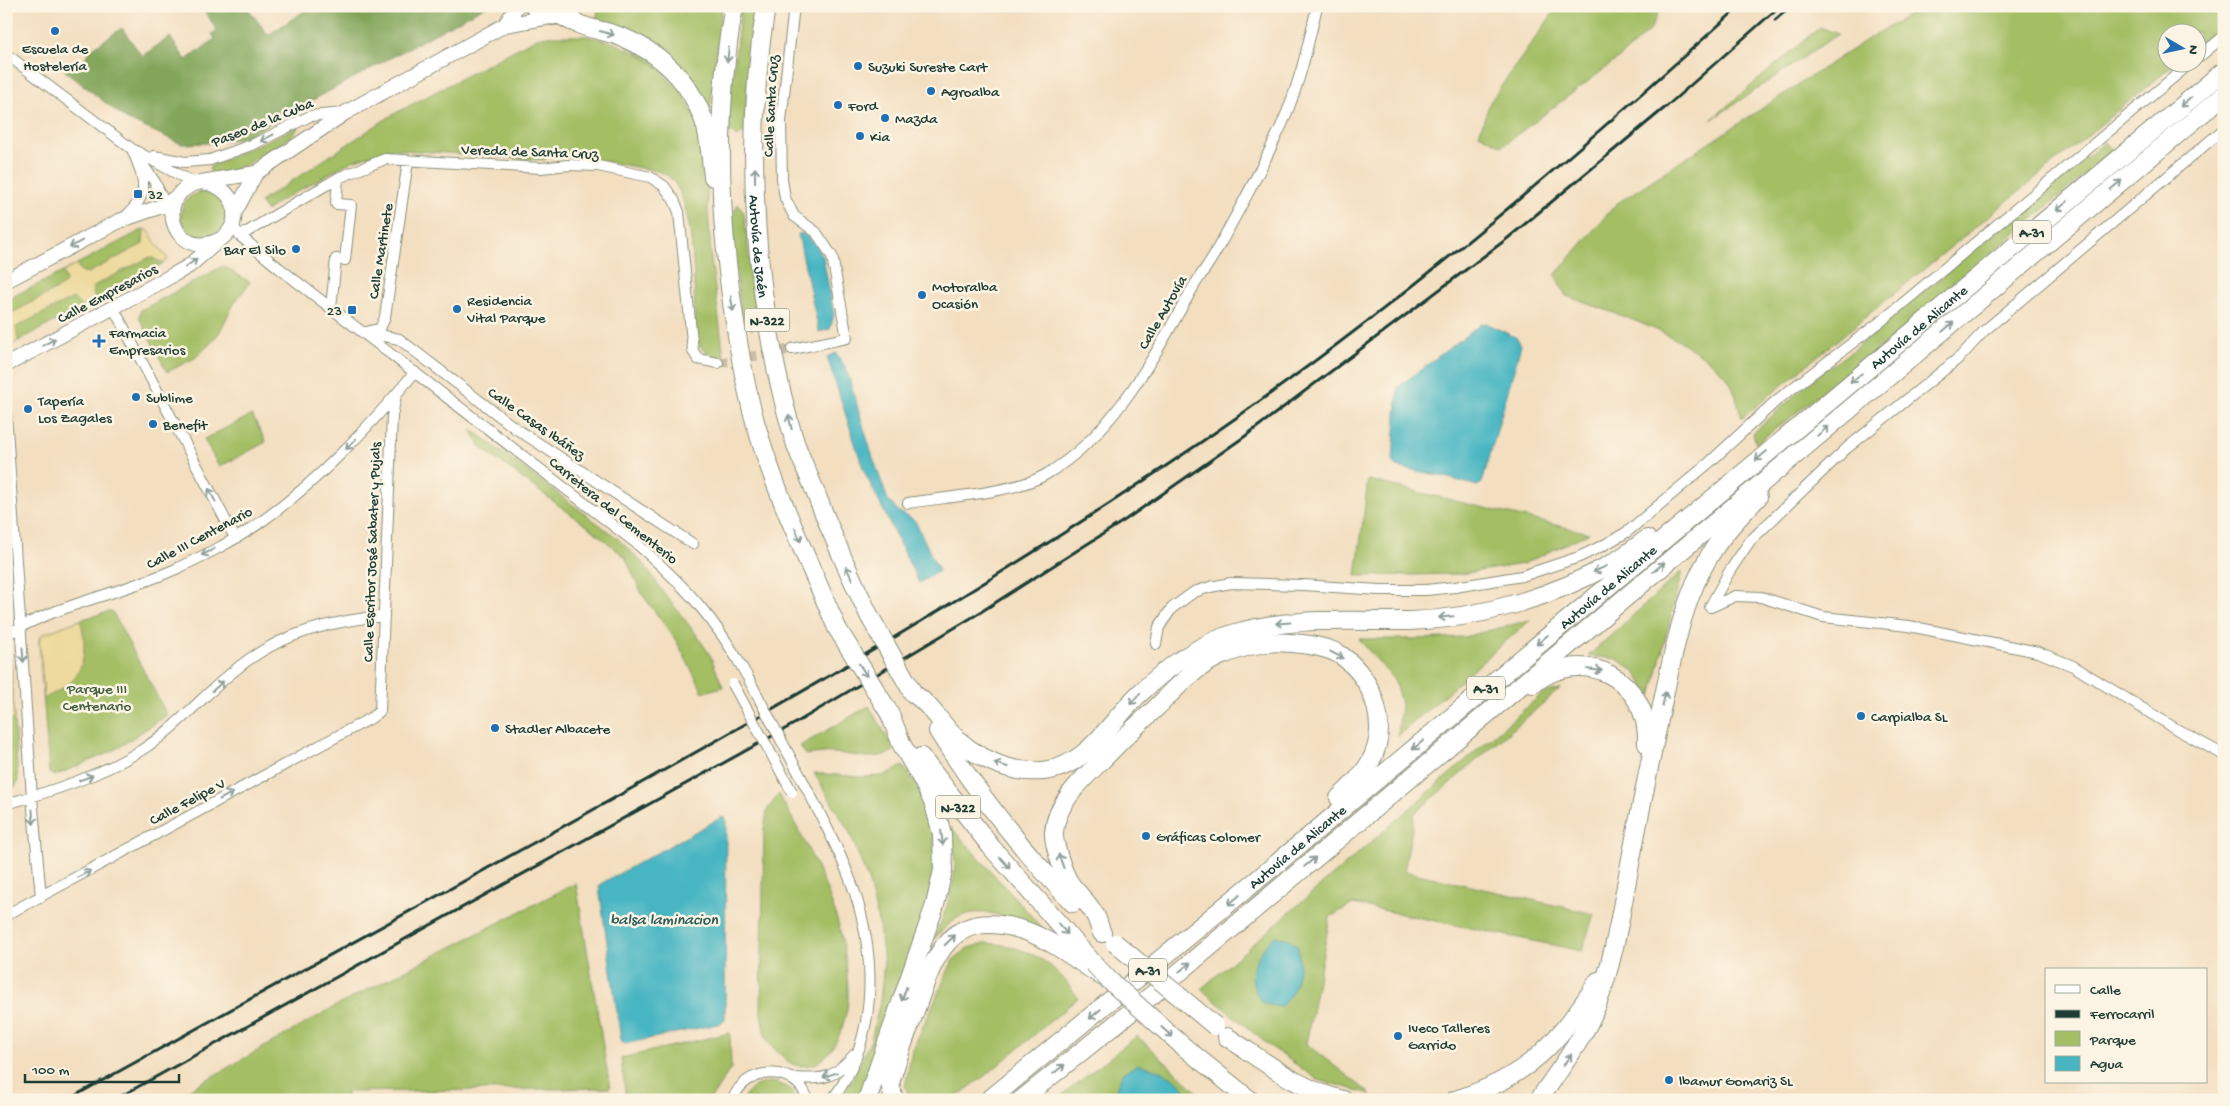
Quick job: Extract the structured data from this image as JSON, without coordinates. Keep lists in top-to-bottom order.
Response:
{
  "streets": {
    "highway": [
      "A-31",
      "Autovía de Jaén",
      "N-322",
      "Autovía de Alicante"
    ],
    "main road": ["Paseo de la Cuba", "Calle Empresarios"],
    "street": [
      "Calle Santa Cruz",
      "Vereda de Santa Cruz",
      "Calle Martinete",
      "Calle Autovía",
      "Calle Casas Ibáñez",
      "Carretera del Cementerio",
      "Calle III Centenario",
      "Calle Escritor José Sabater y Pujals",
      "Calle Felipe V"
    ]
  },
  "crossings": [
    ["Vereda de Santa Cruz", "Calle Martinete"],
    ["Vereda de Santa Cruz", "Calle Empresarios"],
    ["Vereda de Santa Cruz", "Calle Casas Ibáñez"],
    ["Autovía de Jaén", "N-322"],
    ["Calle Martinete", "Calle Casas Ibáñez"],
    ["Calle Empresarios", "Calle Casas Ibáñez"],
    ["Calle Casas Ibáñez", "Carretera del Cementerio"],
    ["Calle Casas Ibáñez", "Calle III Centenario"],
    ["Calle III Centenario", "Calle Escritor José Sabater y Pujals"],
    ["Calle Escritor José Sabater y Pujals", "Calle Felipe V"]
  ],
  "one_way": ["Calle III Centenario"],
  "water": ["balsa laminacion"],
  "parks": ["Parque III Centenario"],
  "places": {
    "other": [
      "Escuela de Hostelería",
      "Suzuki Sureste Cart",
      "Agroalba",
      "Ford",
      "Mazda",
      "Kia",
      "Bar El Silo",
      "Motoralba Ocasión",
      "Residencia Vital Parque",
      "Sublime",
      "Tapería Los Zagales",
      "Benefit",
      "Carpialba SL",
      "Stadler Albacete",
      "Gráficas Colomer",
      "Iveco Talleres Garrido",
      "lbamur Gomariz SL"
    ],
    "transit": ["32", "23"],
    "health": ["Farmacia Empresarios"]
  },
  "legend": [
    "Calle",
    "Ferrocarril",
    "Parque",
    "Agua"
  ],
  "scale_bar": "100 m",
  "north": "right"
}
